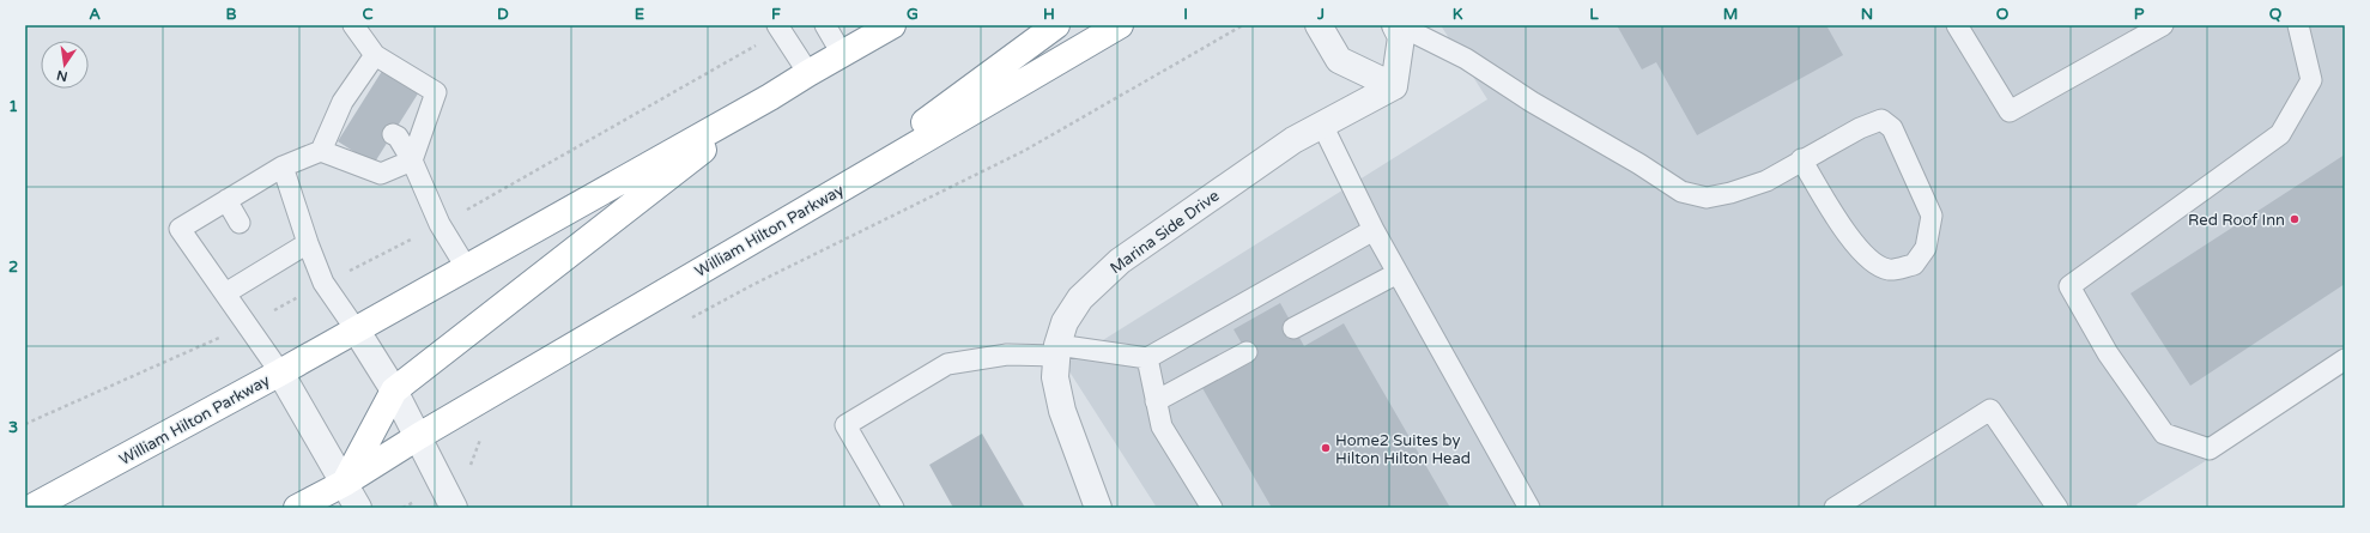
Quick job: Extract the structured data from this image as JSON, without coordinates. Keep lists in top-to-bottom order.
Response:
{
  "streets": {
    "highway": ["William Hilton Parkway"],
    "street": ["Marina Side Drive"]
  },
  "places": ["Red Roof Inn", "Home2 Suites by Hilton Hilton Head"],
  "north": "bottom",
  "grid": {
    "columns": [
      "A",
      "B",
      "C",
      "D",
      "E",
      "F",
      "G",
      "H",
      "I",
      "J",
      "K",
      "L",
      "M",
      "N",
      "O",
      "P",
      "Q"
    ],
    "rows": ["1", "2", "3"]
  }
}
